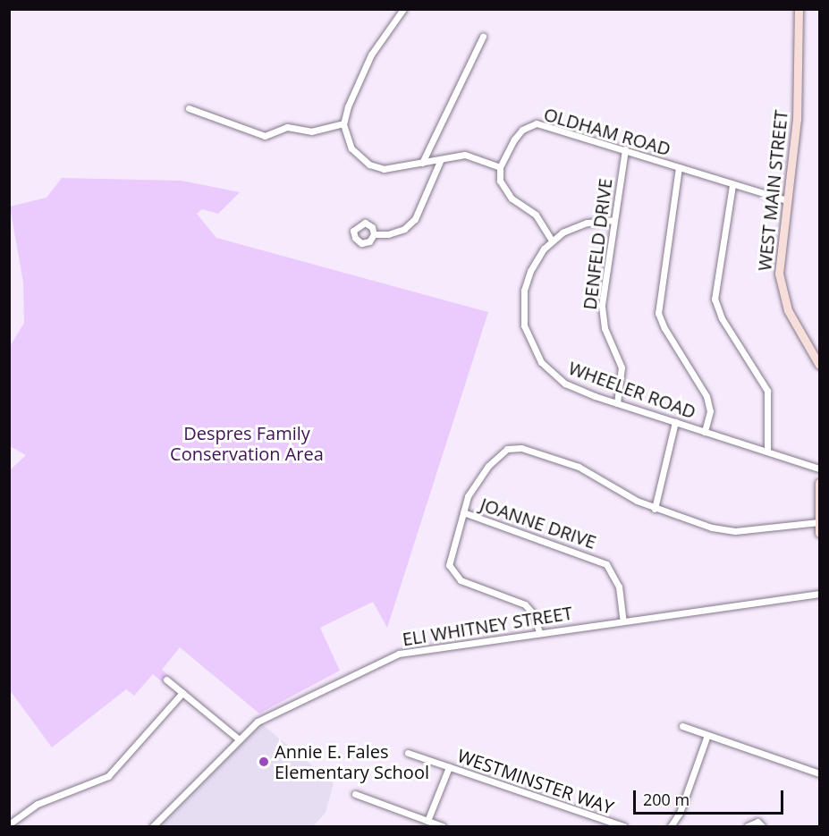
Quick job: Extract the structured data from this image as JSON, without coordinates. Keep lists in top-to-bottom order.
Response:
{
  "streets": {
    "street": [
      "OLDHAM ROAD",
      "WEST MAIN STREET",
      "DENFELD DRIVE",
      "WHEELER ROAD",
      "JOANNE DRIVE",
      "ELI WHITNEY STREET",
      "WESTMINSTER WAY"
    ]
  },
  "crossings": [
    ["OLDHAM ROAD", "WEST MAIN STREET"],
    ["OLDHAM ROAD", "DENFELD DRIVE"],
    ["DENFELD DRIVE", "WHEELER ROAD"],
    ["JOANNE DRIVE", "ELI WHITNEY STREET"]
  ],
  "parks": ["Despres Family Conservation Area"],
  "places": ["Annie E. Fales Elementary School"],
  "scale_bar": "200 m"
}
